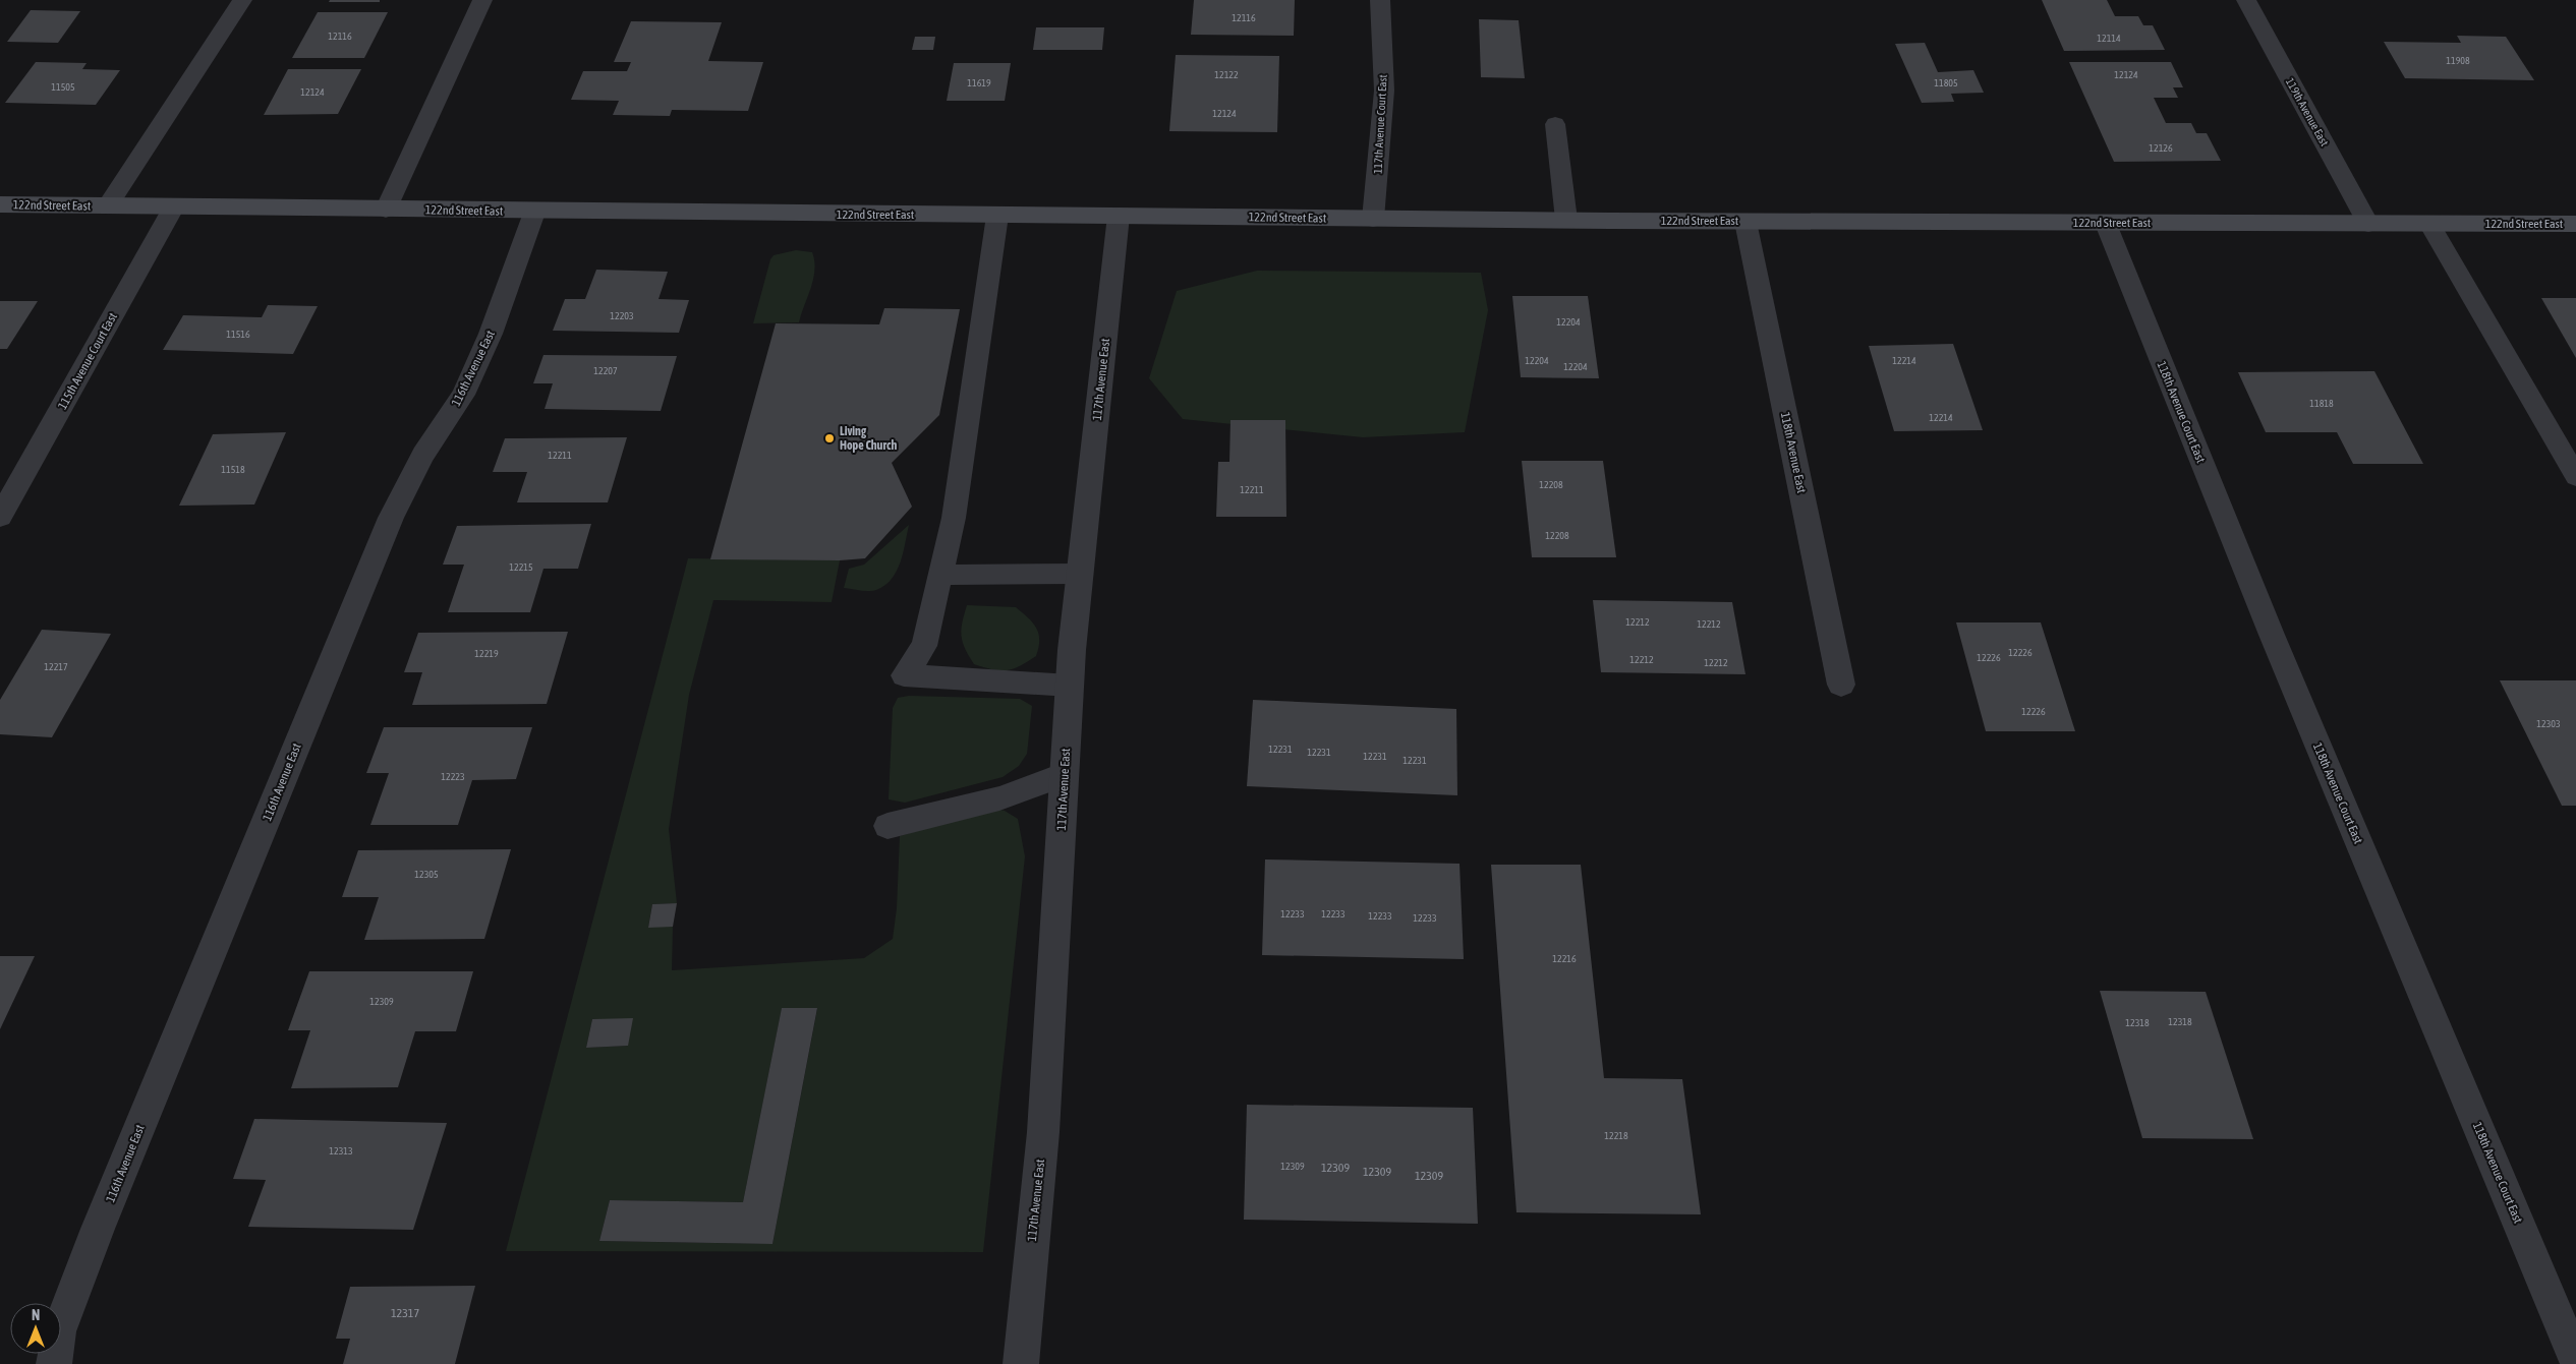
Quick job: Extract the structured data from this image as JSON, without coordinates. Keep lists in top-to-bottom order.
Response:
{
  "streets": {
    "street": [
      "119th Avenue East",
      "117th Avenue Court East",
      "122nd Street East",
      "115th Avenue Court East",
      "116th Avenue East",
      "117th Avenue East",
      "118th Avenue Court East",
      "118th Avenue East"
    ]
  },
  "crossings": [
    ["119th Avenue East", "122nd Street East"],
    ["117th Avenue Court East", "122nd Street East"],
    ["122nd Street East", "115th Avenue Court East"],
    ["122nd Street East", "116th Avenue East"],
    ["122nd Street East", "117th Avenue East"],
    ["122nd Street East", "118th Avenue Court East"],
    ["122nd Street East", "118th Avenue East"]
  ],
  "places": ["Living Hope Church"],
  "house_numbers": [
    "12116",
    "12116",
    "12114",
    "11908",
    "12122",
    "12124",
    "11619",
    "11805",
    "11505",
    "12124",
    "12124",
    "12126",
    "12203",
    "12204",
    "11516",
    "12204",
    "12214",
    "12204",
    "12207",
    "11818",
    "12214",
    "12211",
    "11518",
    "12208",
    "12211",
    "12208",
    "12215",
    "12212",
    "12212",
    "12226",
    "12219",
    "12226",
    "12212",
    "12212",
    "12217",
    "12226",
    "12303",
    "12231",
    "12231",
    "12231",
    "12231",
    "12223",
    "12305",
    "12233",
    "12233",
    "12233",
    "12233",
    "12216",
    "12309",
    "12318",
    "12318",
    "12218",
    "12313",
    "12309",
    "12309",
    "12309",
    "12309",
    "12317"
  ],
  "north": "top"
}
